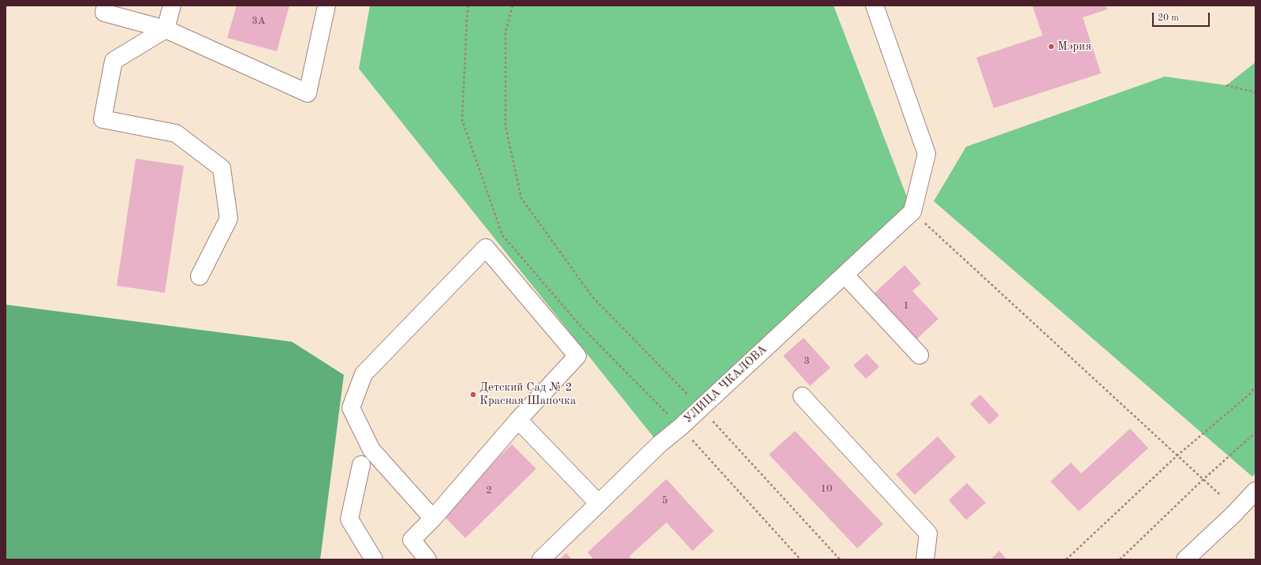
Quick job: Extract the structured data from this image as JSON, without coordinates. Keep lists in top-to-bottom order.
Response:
{
  "streets": {
    "street": ["УЛИЦА ЧКАЛОВА"]
  },
  "places": ["Мэрия", "Детский Сад № 2 Красная Шапочка"],
  "house_numbers": [
    "3А",
    "1",
    "3",
    "10",
    "2",
    "5"
  ],
  "scale_bar": "20 m"
}
